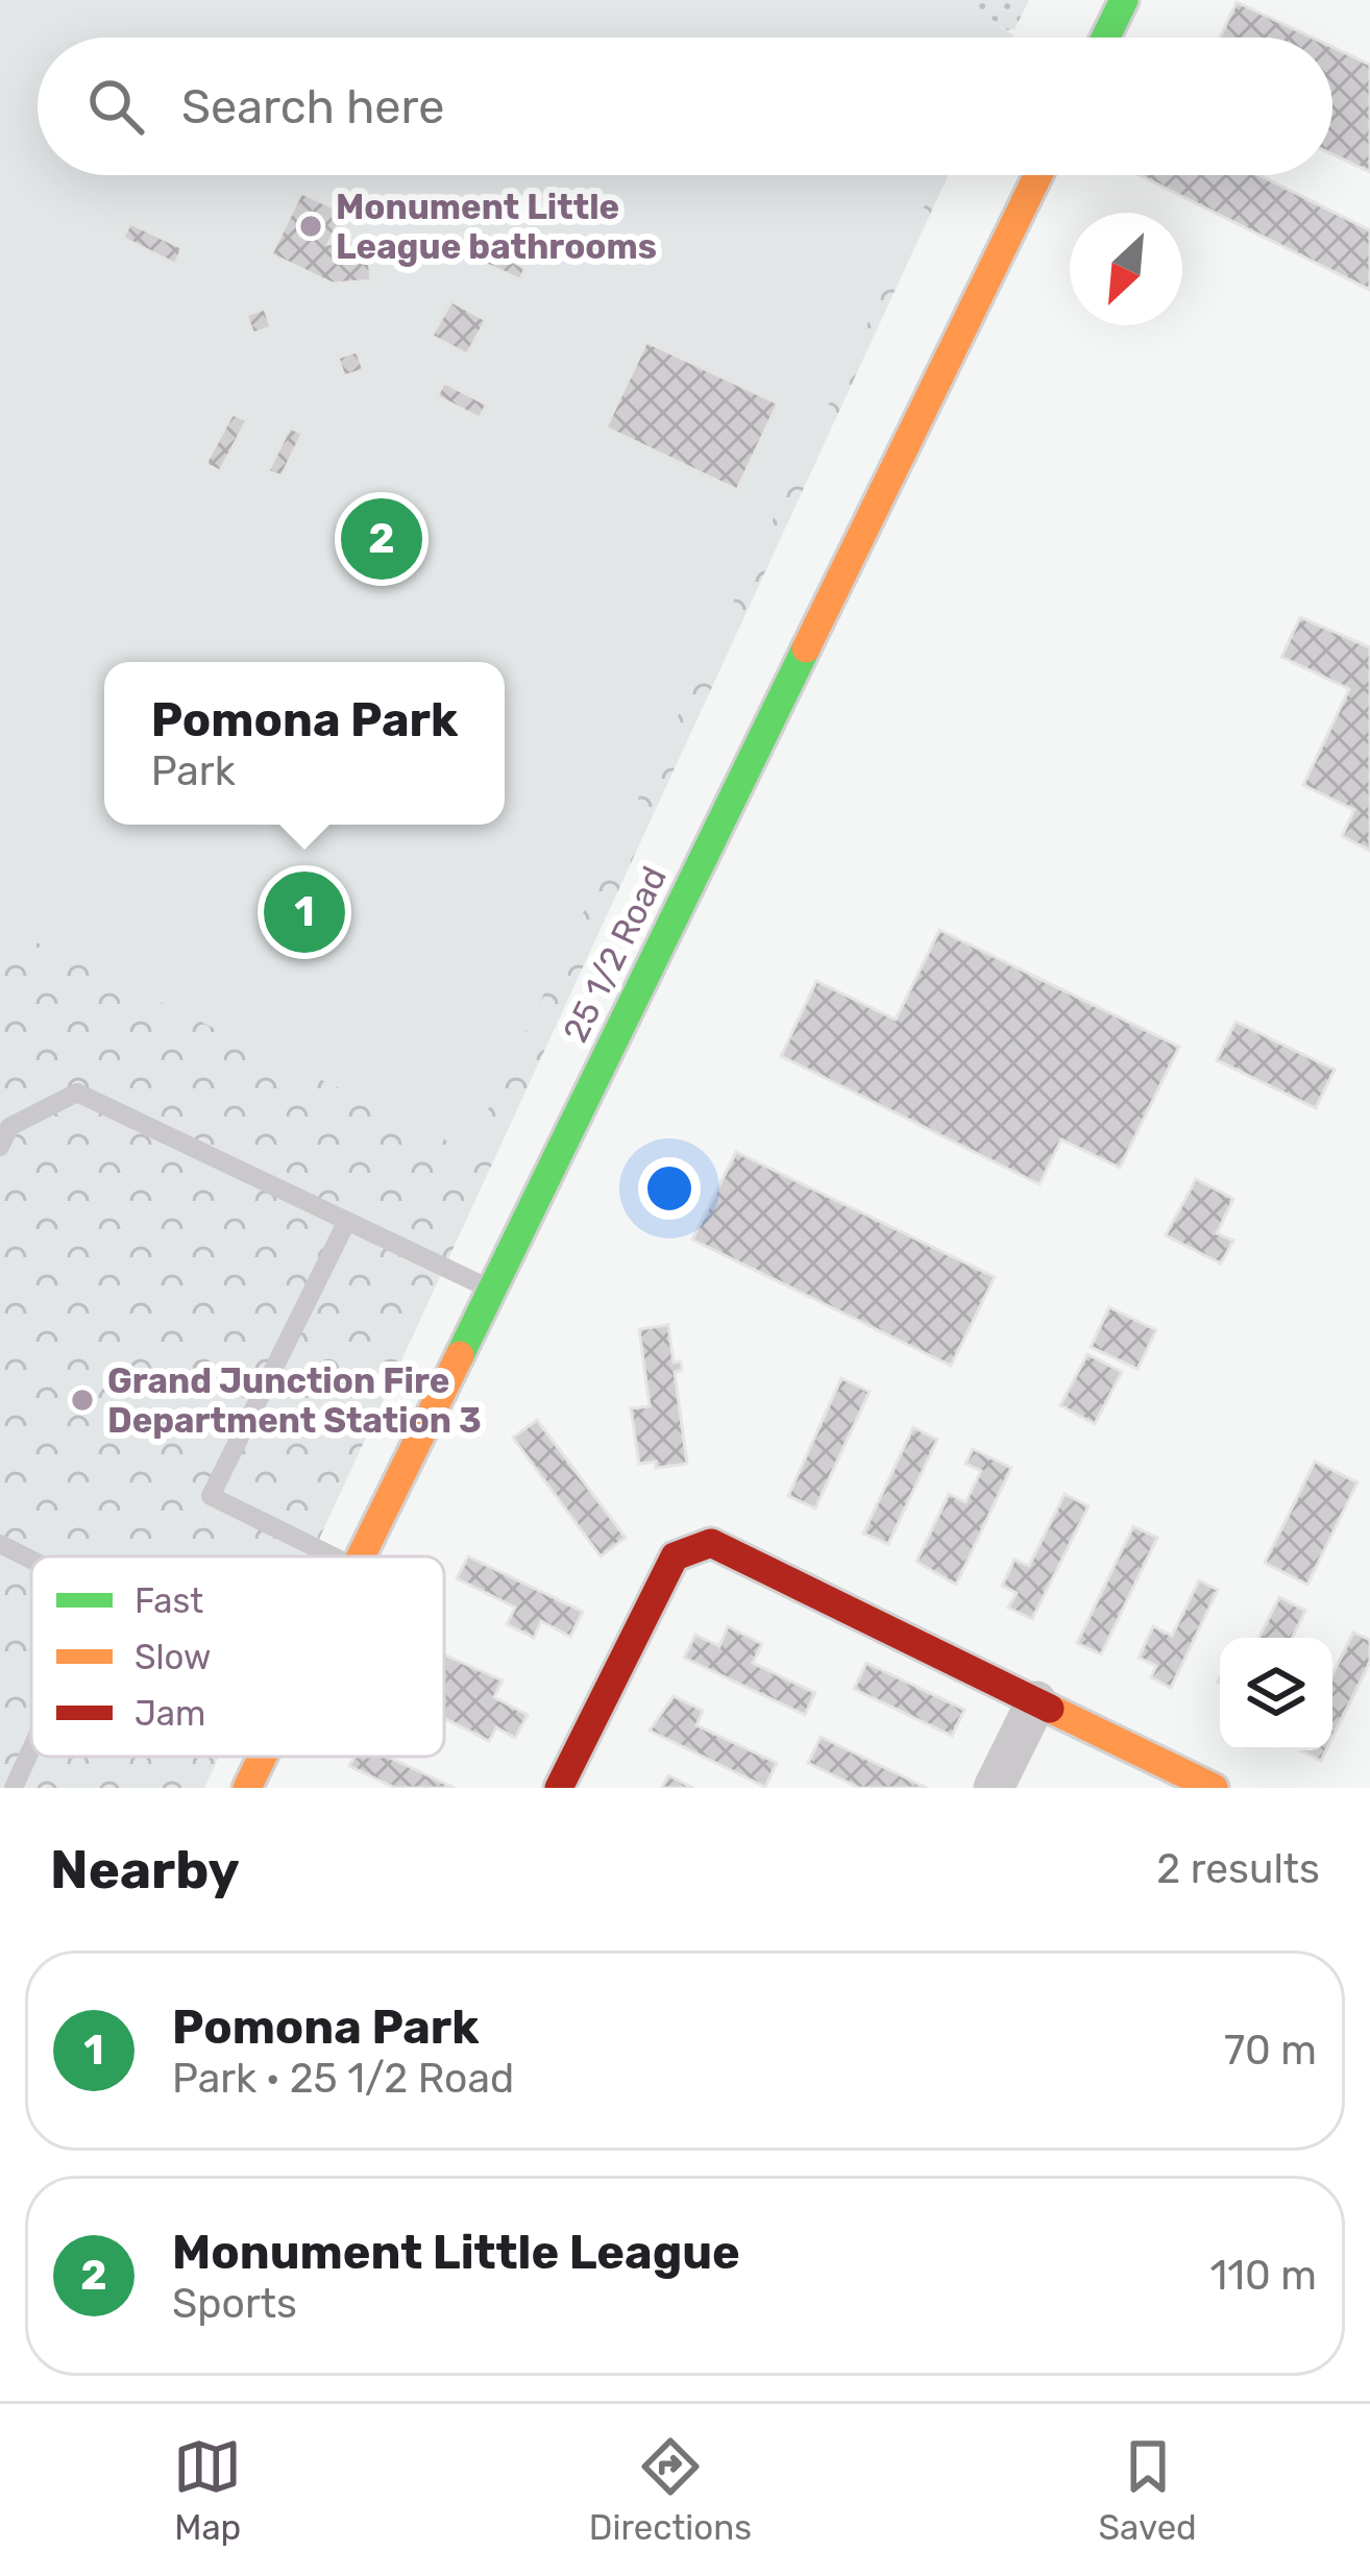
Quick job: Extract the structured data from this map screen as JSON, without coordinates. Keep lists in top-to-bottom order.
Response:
{
  "streets": {
    "street": ["25 1/2 Road"]
  },
  "places": ["Monument Little League bathrooms", "Grand Junction Fire Department Station 3"],
  "legend": ["Fast", "Slow", "Jam"],
  "north": "bottom left",
  "page": {
    "search": "Search here",
    "pins": ["2", "1"],
    "popup": ["Pomona Park", "Park"],
    "heading": ["Nearby", "2 results"],
    "list": [
      {
        "mark": "1",
        "name": "Pomona Park",
        "note": "Park · 25 1/2 Road",
        "value": "70 m"
      },
      {
        "mark": "2",
        "name": "Monument Little League",
        "note": "Sports",
        "value": "110 m"
      }
    ],
    "nav": ["Map", "Directions", "Saved"]
  }
}
